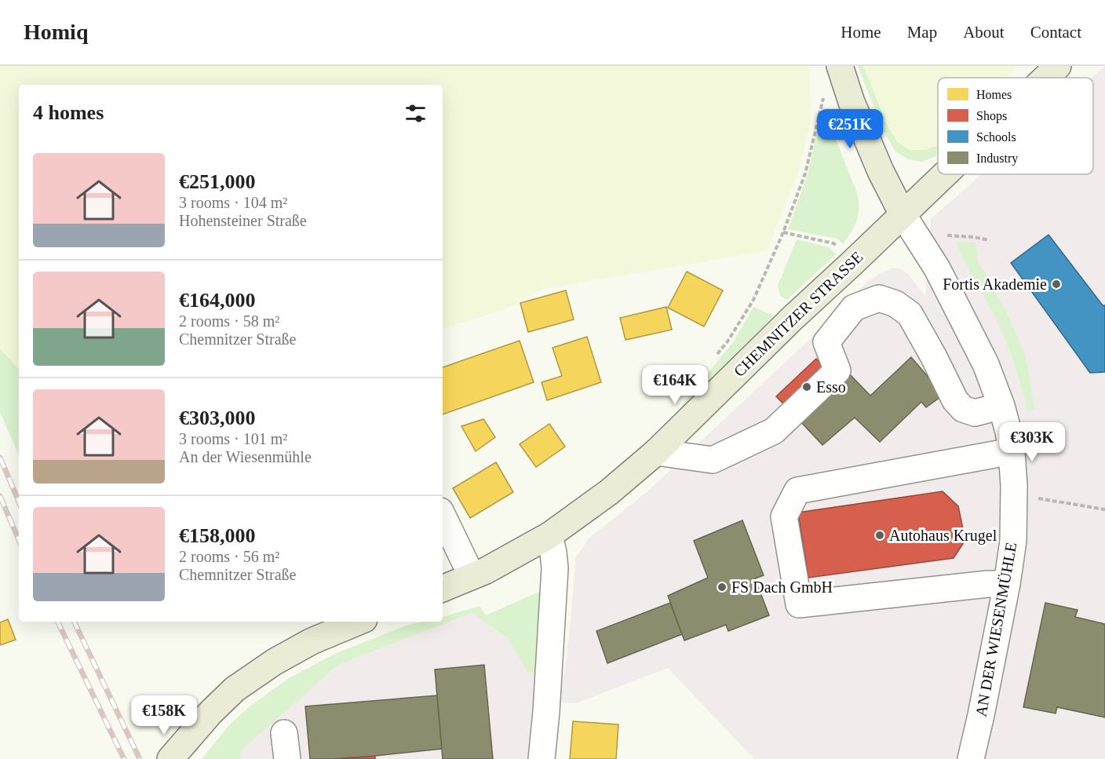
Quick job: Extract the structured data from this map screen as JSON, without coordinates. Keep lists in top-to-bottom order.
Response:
{
  "streets": {
    "main road": ["CHEMNITZER STRASSE"],
    "street": ["AN DER WIESENMÜHLE"]
  },
  "crossings": [
    ["CHEMNITZER STRASSE", "AN DER WIESENMÜHLE"]
  ],
  "places": [
    "Fortis Akademie",
    "Esso",
    "Autohaus Krugel",
    "FS Dach GmbH"
  ],
  "legend": [
    "Homes",
    "Shops",
    "Schools",
    "Industry"
  ],
  "page": {
    "header": "Homiq",
    "nav": [
      "Home",
      "Map",
      "About",
      "Contact"
    ],
    "heading": "4 homes",
    "price": [
      "€251K",
      "€164K",
      "€303K",
      "€158K"
    ],
    "list": [
      {
        "name": "€251,000",
        "note": "3 rooms · 104 m² · Hohensteiner Straße"
      },
      {
        "name": "€164,000",
        "note": "2 rooms · 58 m² · Chemnitzer Straße"
      },
      {
        "name": "€303,000",
        "note": "3 rooms · 101 m² · An der Wiesenmühle"
      },
      {
        "name": "€158,000",
        "note": "2 rooms · 56 m² · Chemnitzer Straße"
      }
    ]
  }
}
